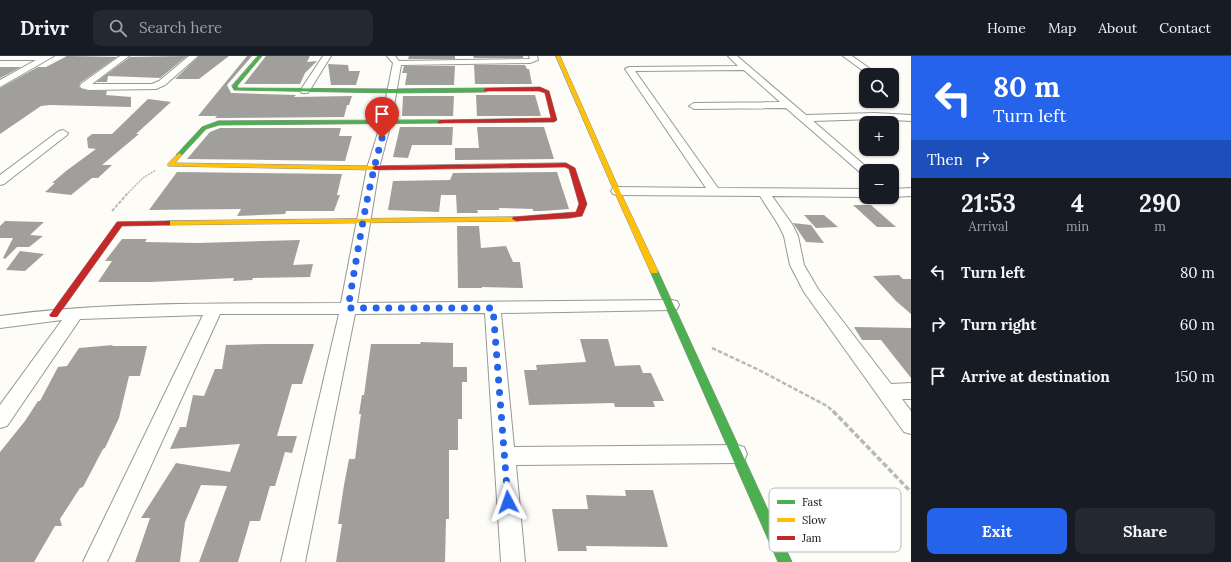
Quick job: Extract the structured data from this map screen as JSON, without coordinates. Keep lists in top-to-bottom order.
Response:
{
  "legend": ["Fast", "Slow", "Jam"],
  "page": {
    "header": "Drivr",
    "search": "Search here",
    "nav": [
      "Home",
      "Map",
      "About",
      "Contact"
    ],
    "turn": ["80 m", "Turn left"],
    "map_buttons": ["+", "−"],
    "then": "Then",
    "eta": [
      "21:53",
      "Arrival",
      "4",
      "min",
      "290",
      "m"
    ],
    "list": [
      {
        "name": "Turn left",
        "value": "80 m"
      },
      {
        "name": "Turn right",
        "value": "60 m"
      },
      {
        "name": "Arrive at destination",
        "value": "150 m"
      }
    ],
    "buttons": ["Exit", "Share"]
  }
}
